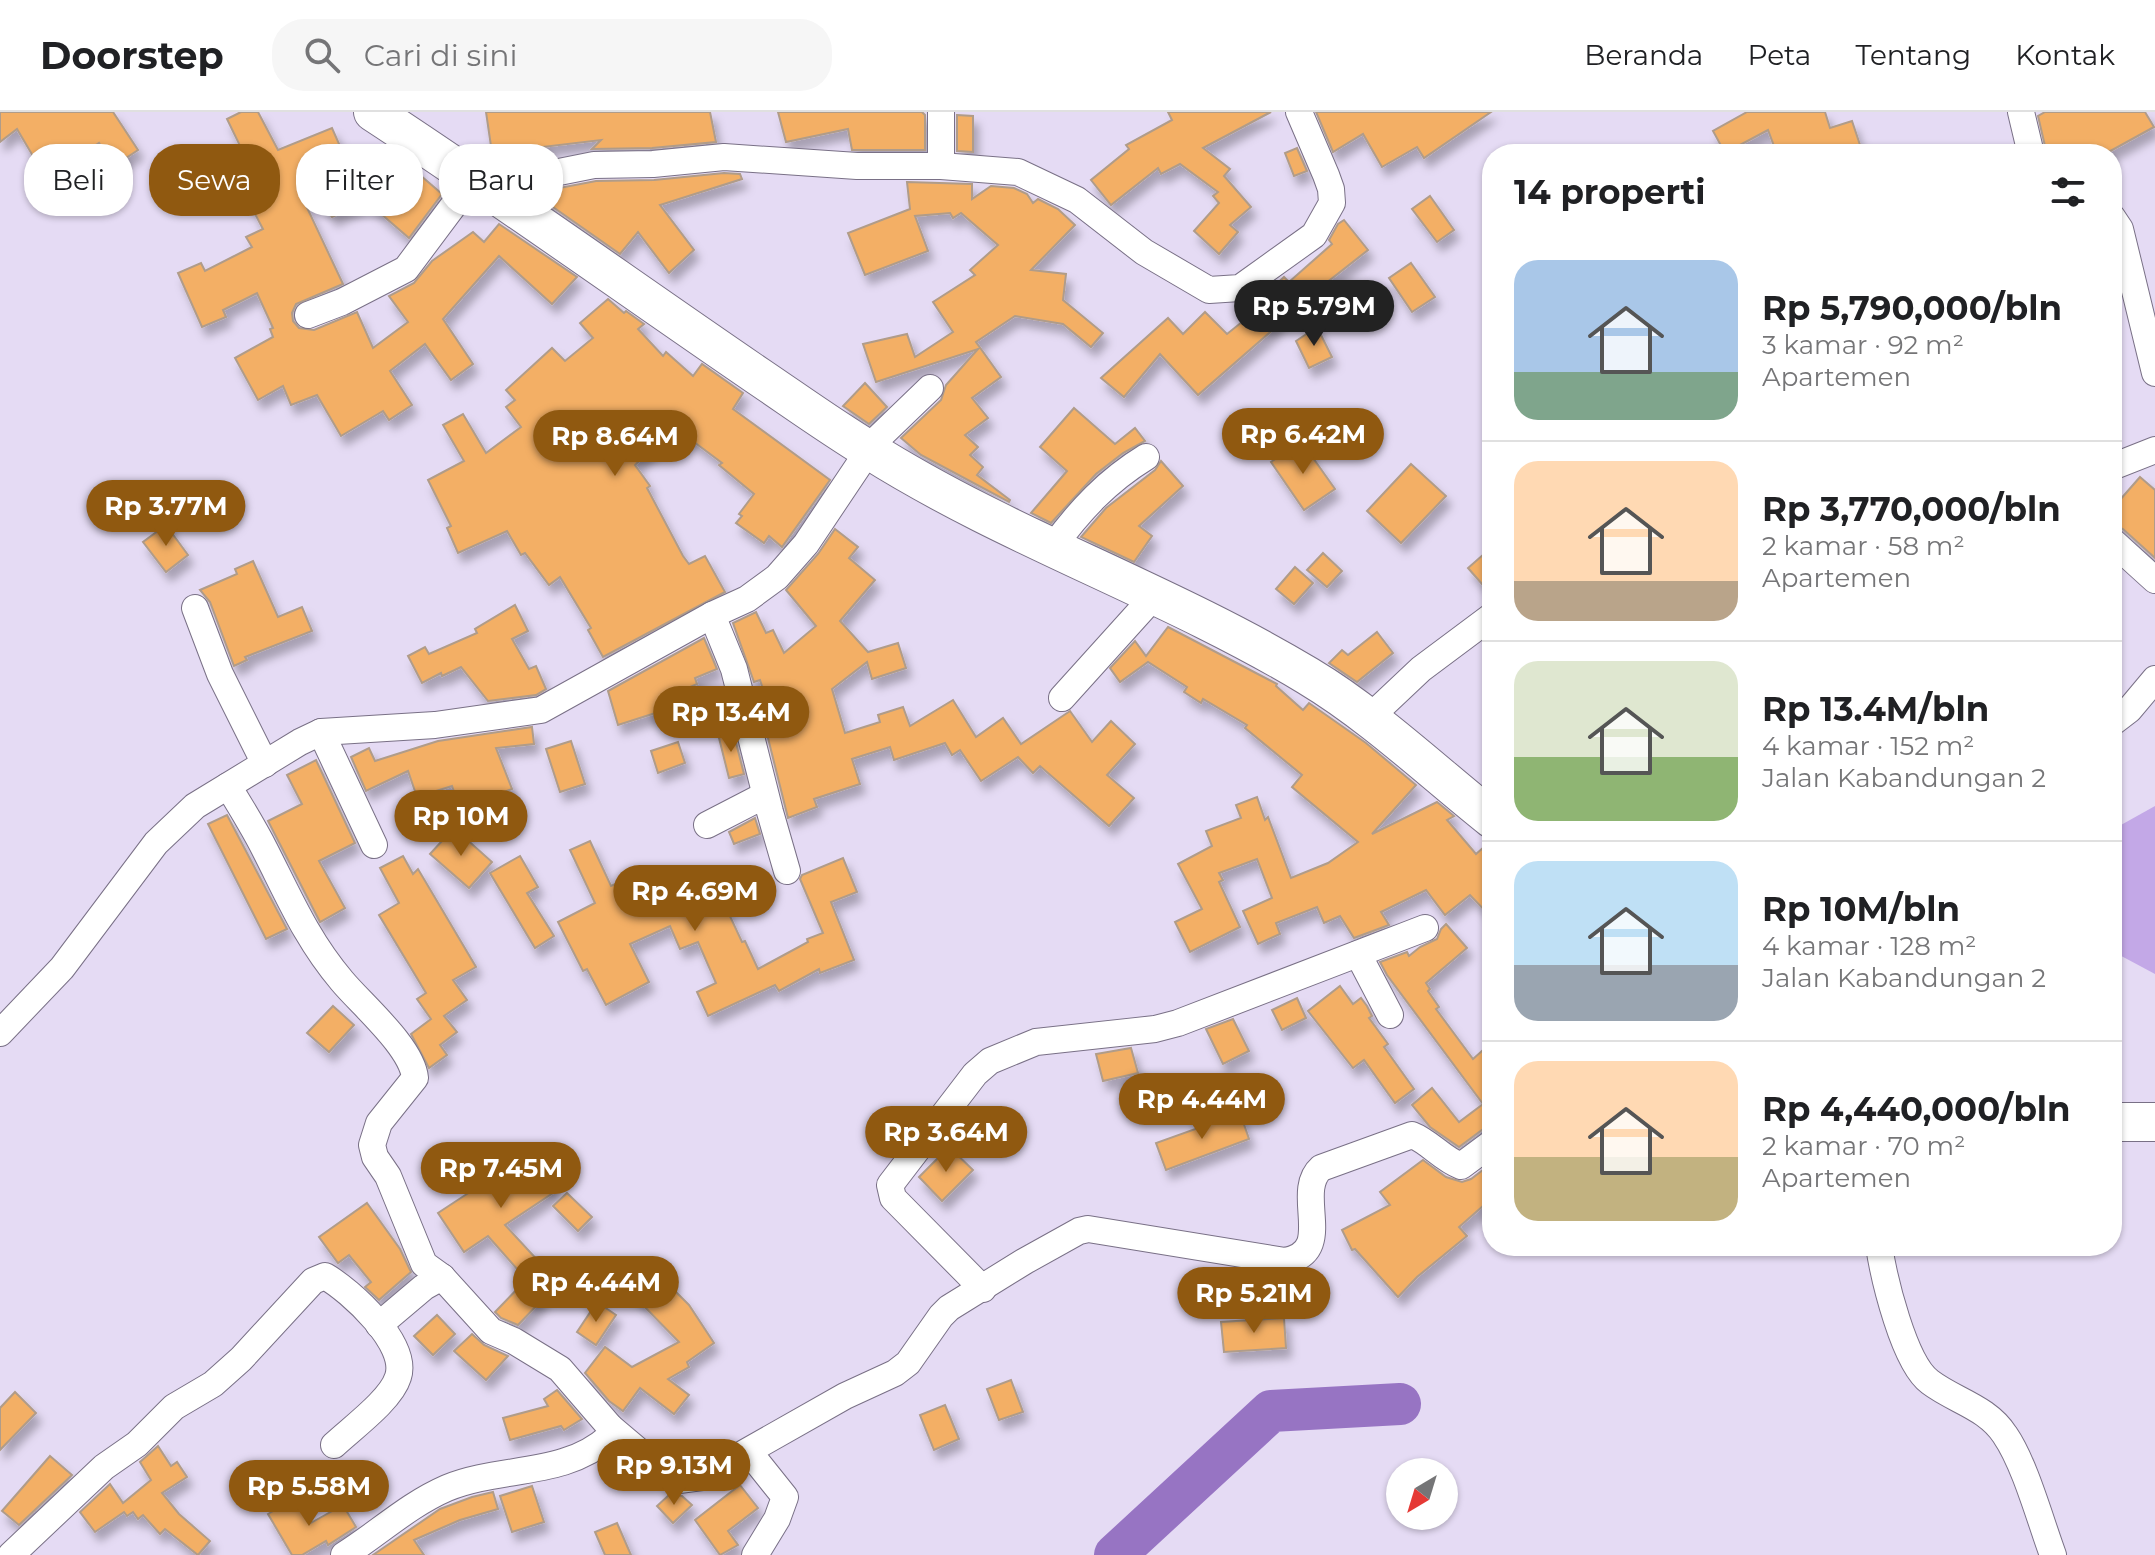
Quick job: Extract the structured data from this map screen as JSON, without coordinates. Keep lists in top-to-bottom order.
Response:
{
  "north": "bottom left",
  "page": {
    "header": "Doorstep",
    "search": "Cari di sini",
    "nav": [
      "Beranda",
      "Peta",
      "Tentang",
      "Kontak"
    ],
    "chip": [
      "Beli",
      "Sewa",
      "Filter",
      "Baru"
    ],
    "heading": "14 properti",
    "list": [
      {
        "name": "Rp 5,790,000/bln",
        "note": "3 kamar · 92 m² · Apartemen"
      },
      {
        "name": "Rp 3,770,000/bln",
        "note": "2 kamar · 58 m² · Apartemen"
      },
      {
        "name": "Rp 13.4M/bln",
        "note": "4 kamar · 152 m² · Jalan Kabandungan 2"
      },
      {
        "name": "Rp 10M/bln",
        "note": "4 kamar · 128 m² · Jalan Kabandungan 2"
      },
      {
        "name": "Rp 4,440,000/bln",
        "note": "2 kamar · 70 m² · Apartemen"
      }
    ],
    "price": [
      "Rp 5.79M",
      "Rp 6.42M",
      "Rp 8.64M",
      "Rp 3.77M",
      "Rp 13.4M",
      "Rp 10M",
      "Rp 4.69M",
      "Rp 4.44M",
      "Rp 3.64M",
      "Rp 7.45M",
      "Rp 4.44M",
      "Rp 5.21M",
      "Rp 9.13M",
      "Rp 5.58M"
    ]
  }
}
